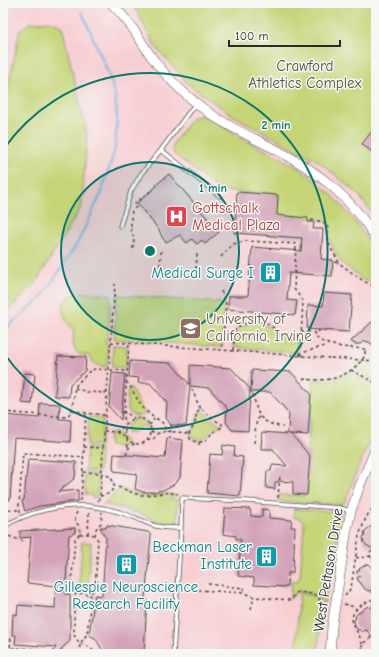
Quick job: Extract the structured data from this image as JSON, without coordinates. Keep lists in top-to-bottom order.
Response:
{
  "streets": {
    "street": ["West Peltason Drive"]
  },
  "parks": ["Crawford Athletics Complex"],
  "places": {
    "hospital": ["Gottschalk Medical Plaza"],
    "building": ["Medical Surge I", "Beckman Laser Institute", "Gillespie Neuroscience Research Facility"],
    "school or university": ["University of California, Irvine"]
  },
  "scale_bar": "100 m",
  "rings": ["2 min", "1 min"]
}
